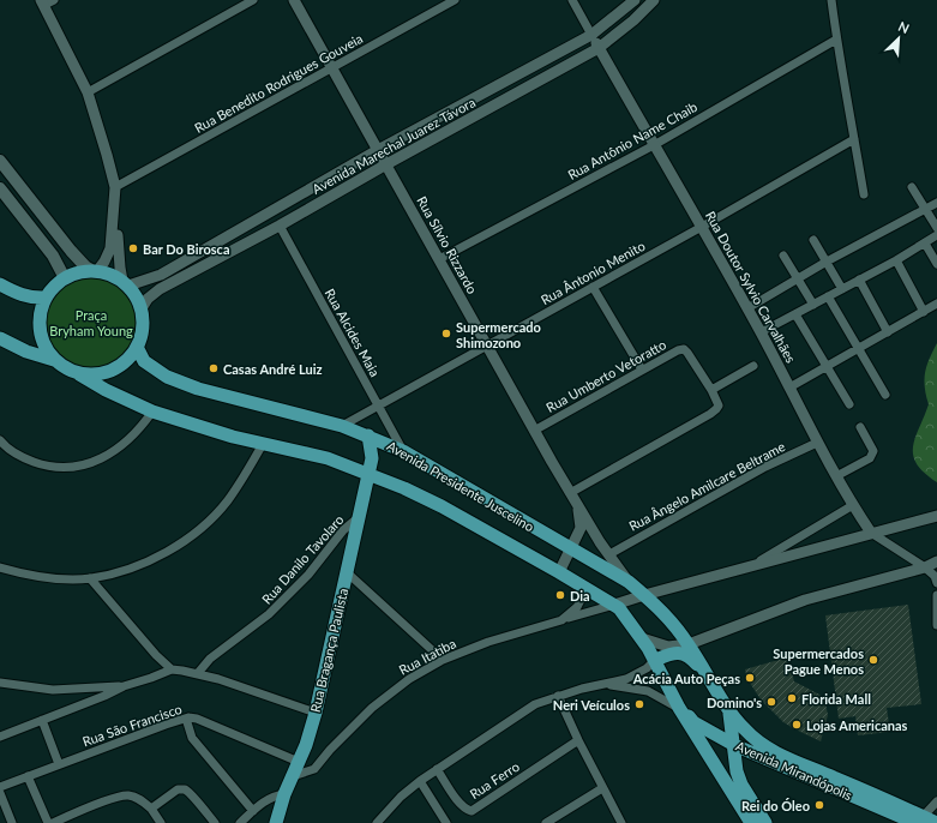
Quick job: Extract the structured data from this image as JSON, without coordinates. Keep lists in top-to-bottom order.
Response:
{
  "streets": {
    "main road": ["Avenida Presidente Juscelino", "Rua Bragança Paulista", "Avenida Mirandópolis"],
    "street": [
      "Rua Benedito Rodrigues Gouveia",
      "Rua Antônio Name Chaib",
      "Avenida Marechal Juarez Távora",
      "Rua Sílvio Rizzardo",
      "Rua Ântonio Menito",
      "Rua Doutor Sylvio Carvalhães",
      "Rua Alcides Maia",
      "Rua Umberto Vetoratto",
      "Rua Ângelo Amilcare Beltrame",
      "Rua Danilo Tavolaro",
      "Rua Itatiba",
      "Rua São Francisco",
      "Rua Ferro"
    ]
  },
  "crossings": [
    ["Rua Benedito Rodrigues Gouveia", "Rua Sílvio Rizzardo"],
    ["Rua Antônio Name Chaib", "Rua Sílvio Rizzardo"],
    ["Rua Antônio Name Chaib", "Rua Doutor Sylvio Carvalhães"],
    ["Avenida Marechal Juarez Távora", "Rua Sílvio Rizzardo"],
    ["Avenida Marechal Juarez Távora", "Rua Doutor Sylvio Carvalhães"],
    ["Avenida Marechal Juarez Távora", "Rua Alcides Maia"],
    ["Avenida Marechal Juarez Távora", "Avenida Presidente Juscelino"],
    ["Rua Sílvio Rizzardo", "Rua Ântonio Menito"],
    ["Rua Sílvio Rizzardo", "Rua Umberto Vetoratto"],
    ["Rua Sílvio Rizzardo", "Avenida Presidente Juscelino"],
    ["Rua Sílvio Rizzardo", "Rua Ângelo Amilcare Beltrame"],
    ["Rua Ântonio Menito", "Rua Doutor Sylvio Carvalhães"],
    ["Rua Ântonio Menito", "Rua Alcides Maia"],
    ["Rua Ântonio Menito", "Avenida Presidente Juscelino"],
    ["Rua Doutor Sylvio Carvalhães", "Rua Ângelo Amilcare Beltrame"],
    ["Rua Alcides Maia", "Avenida Presidente Juscelino"],
    ["Avenida Presidente Juscelino", "Rua Bragança Paulista"],
    ["Avenida Presidente Juscelino", "Rua Itatiba"],
    ["Avenida Presidente Juscelino", "Avenida Mirandópolis"],
    ["Rua Danilo Tavolaro", "Rua Bragança Paulista"],
    ["Rua Bragança Paulista", "Rua Itatiba"],
    ["Rua Bragança Paulista", "Rua São Francisco"]
  ],
  "parks": ["Praça Bryham Young"],
  "places": [
    "Bar Do Birosca",
    "Supermercado Shimozono",
    "Casas André Luiz",
    "Dia",
    "Supermercados Pague Menos",
    "Acácia Auto Peças",
    "Florida Mall",
    "Domino's",
    "Neri Veículos",
    "Lojas Americanas",
    "Rei do Óleo"
  ],
  "north": "top right"
}
